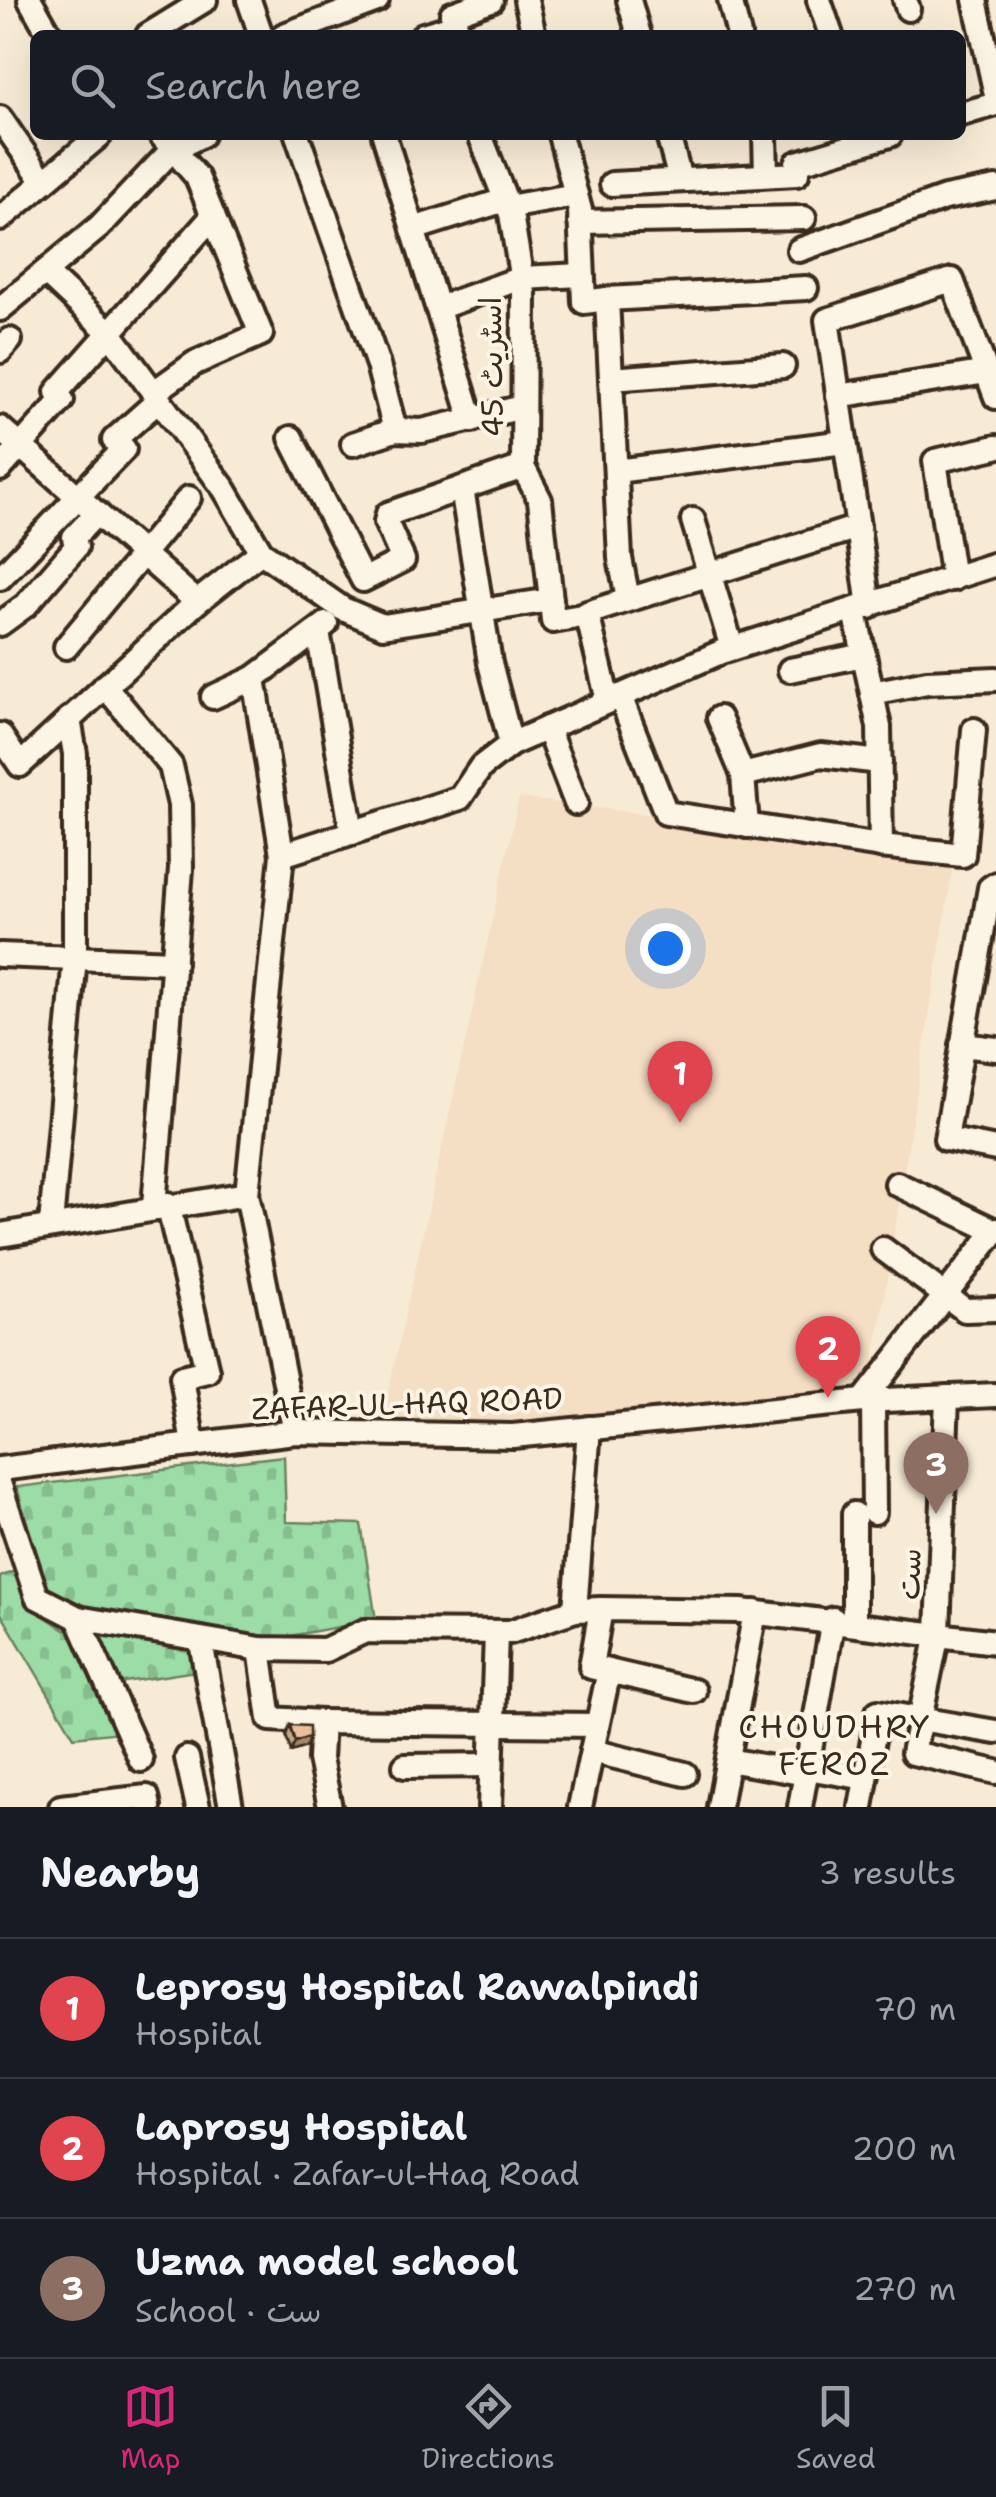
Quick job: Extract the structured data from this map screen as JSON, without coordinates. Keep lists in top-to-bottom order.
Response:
{
  "streets": {
    "street": ["اسٹریٹ 45", "ZAFAR-UL-HAQ ROAD", "ست"]
  },
  "crossings": [
    ["ZAFAR-UL-HAQ ROAD", "ست"]
  ],
  "districts": ["CHOUDHRY FEROZ"],
  "page": {
    "search": "Search here",
    "pins": ["1", "2", "3"],
    "heading": ["Nearby", "3 results"],
    "list": [
      {
        "mark": "1",
        "name": "Leprosy Hospital Rawalpindi",
        "note": "Hospital",
        "value": "70 m"
      },
      {
        "mark": "2",
        "name": "Laprosy Hospital",
        "note": "Hospital · Zafar-ul-Haq Road",
        "value": "200 m"
      },
      {
        "mark": "3",
        "name": "Uzma model school",
        "note": "School · ست",
        "value": "270 m"
      }
    ],
    "nav": ["Map", "Directions", "Saved"]
  }
}
